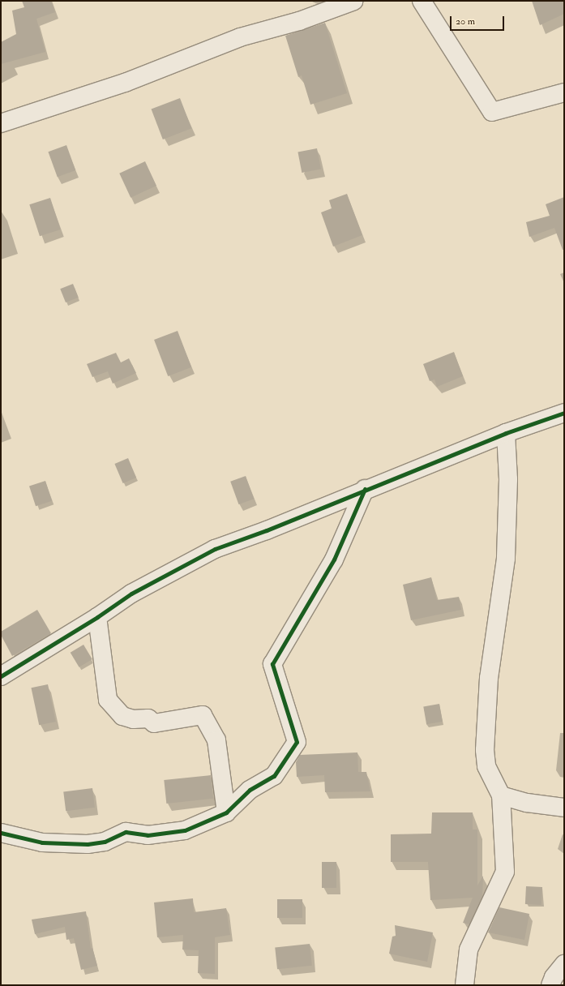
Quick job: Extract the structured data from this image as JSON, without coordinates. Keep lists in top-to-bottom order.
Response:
{
  "scale_bar": "20 m"
}
